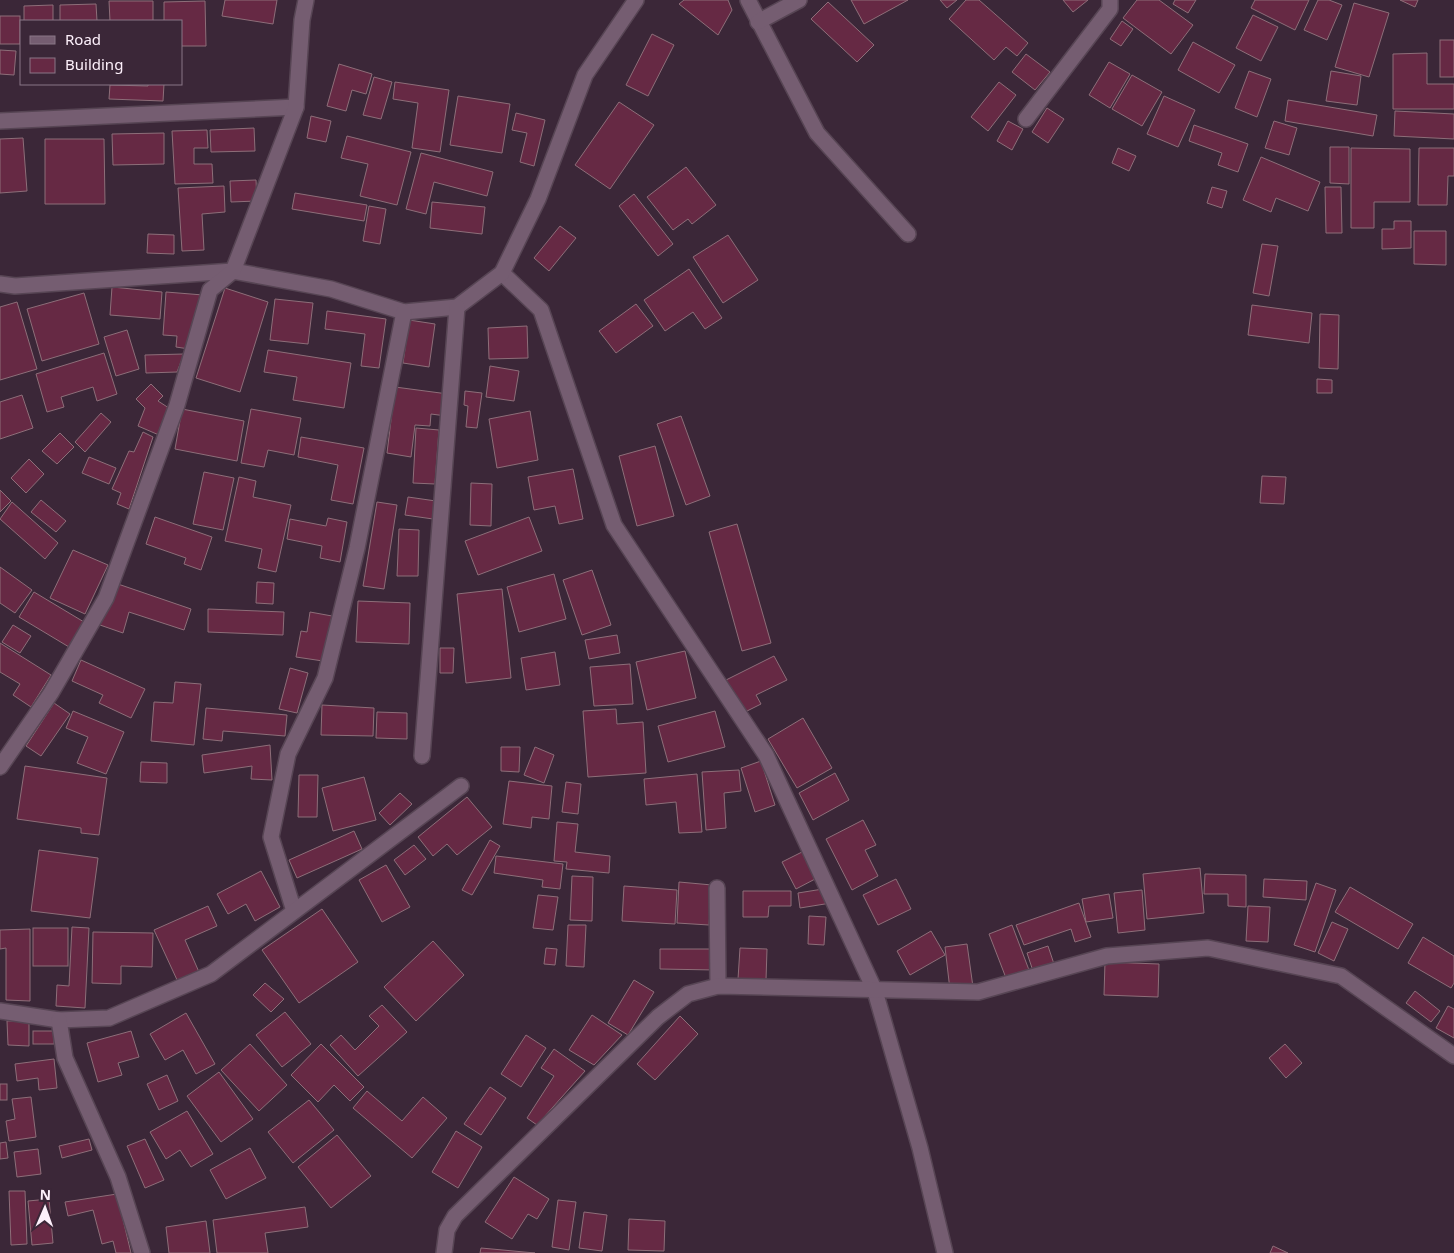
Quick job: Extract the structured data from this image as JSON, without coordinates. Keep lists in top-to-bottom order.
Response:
{
  "legend": ["Road", "Building"],
  "north": "top"
}
